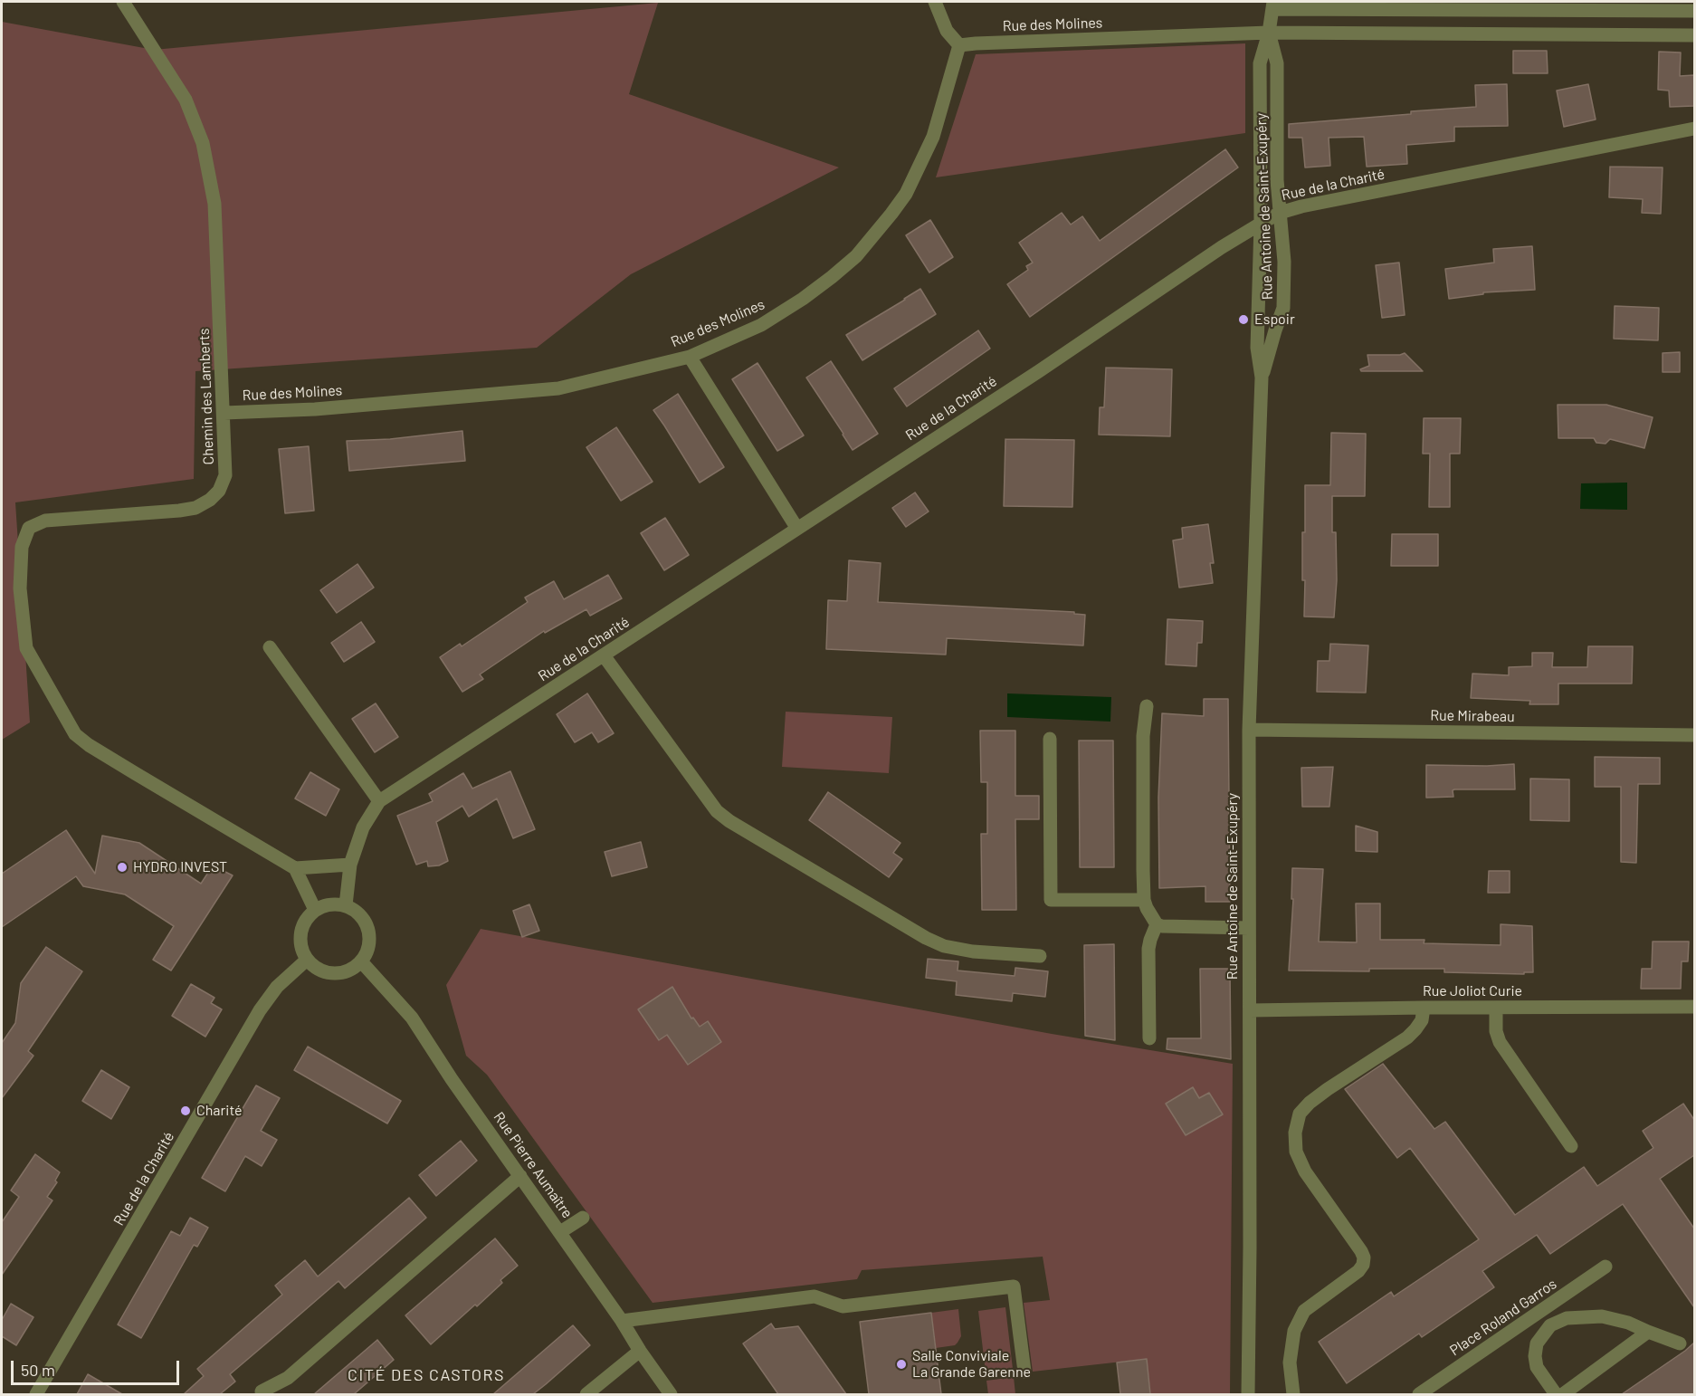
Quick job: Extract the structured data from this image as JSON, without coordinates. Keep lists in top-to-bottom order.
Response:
{
  "streets": {
    "street": [
      "Rue des Molines",
      "Rue de la Charité",
      "Rue Antoine de Saint-Exupéry",
      "Chemin des Lamberts",
      "Rue Mirabeau",
      "Rue Joliot Curie",
      "Rue Pierre Aumaître",
      "Place Roland Garros"
    ]
  },
  "crossings": [
    ["Rue des Molines", "Rue Antoine de Saint-Exupéry"],
    ["Rue des Molines", "Chemin des Lamberts"],
    ["Rue de la Charité", "Rue Antoine de Saint-Exupéry"],
    ["Rue de la Charité", "Rue Pierre Aumaître"],
    ["Rue Antoine de Saint-Exupéry", "Rue Mirabeau"],
    ["Rue Antoine de Saint-Exupéry", "Rue Joliot Curie"]
  ],
  "districts": ["CITÉ DES CASTORS"],
  "places": [
    "Espoir",
    "HYDRO INVEST",
    "Charité",
    "Salle Conviviale La Grande Garenne"
  ],
  "scale_bar": "50 m"
}
